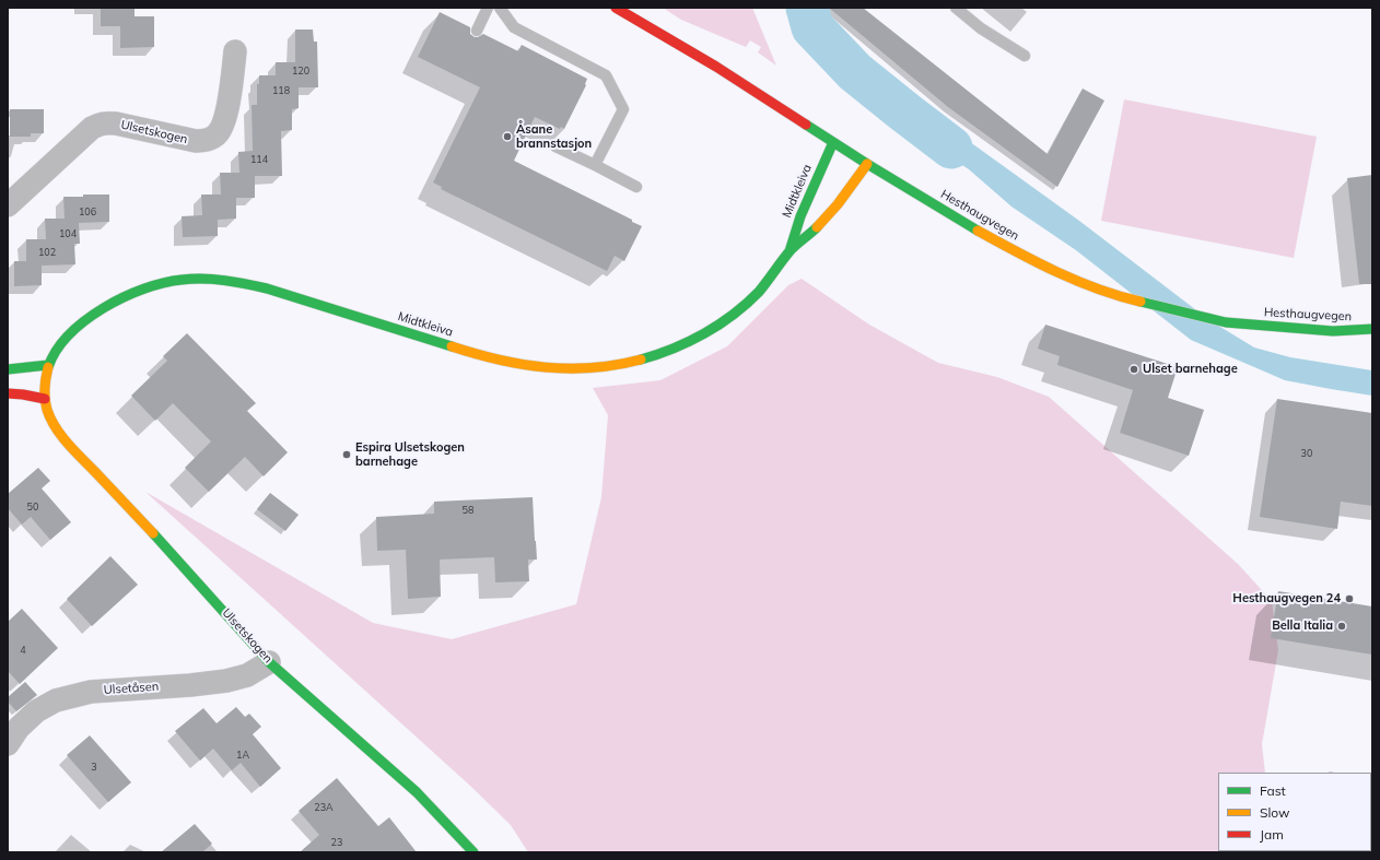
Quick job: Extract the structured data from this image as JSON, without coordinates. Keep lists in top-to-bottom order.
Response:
{
  "streets": {
    "street": [
      "Ulsetskogen",
      "Midtkleiva",
      "Hesthaugvegen",
      "Ulsetåsen"
    ]
  },
  "crossings": [
    ["Ulsetskogen", "Midtkleiva"],
    ["Ulsetskogen", "Ulsetåsen"],
    ["Midtkleiva", "Hesthaugvegen"]
  ],
  "places": [
    "Åsane brannstasjon",
    "Ulset barnehage",
    "Espira Ulsetskogen barnehage",
    "Hesthaugvegen 24",
    "Bella Italia"
  ],
  "house_numbers": [
    "120",
    "118",
    "114",
    "106",
    "104",
    "102",
    "30",
    "50",
    "58",
    "4",
    "1A",
    "3",
    "23A",
    "23"
  ],
  "legend": ["Fast", "Slow", "Jam"]
}
